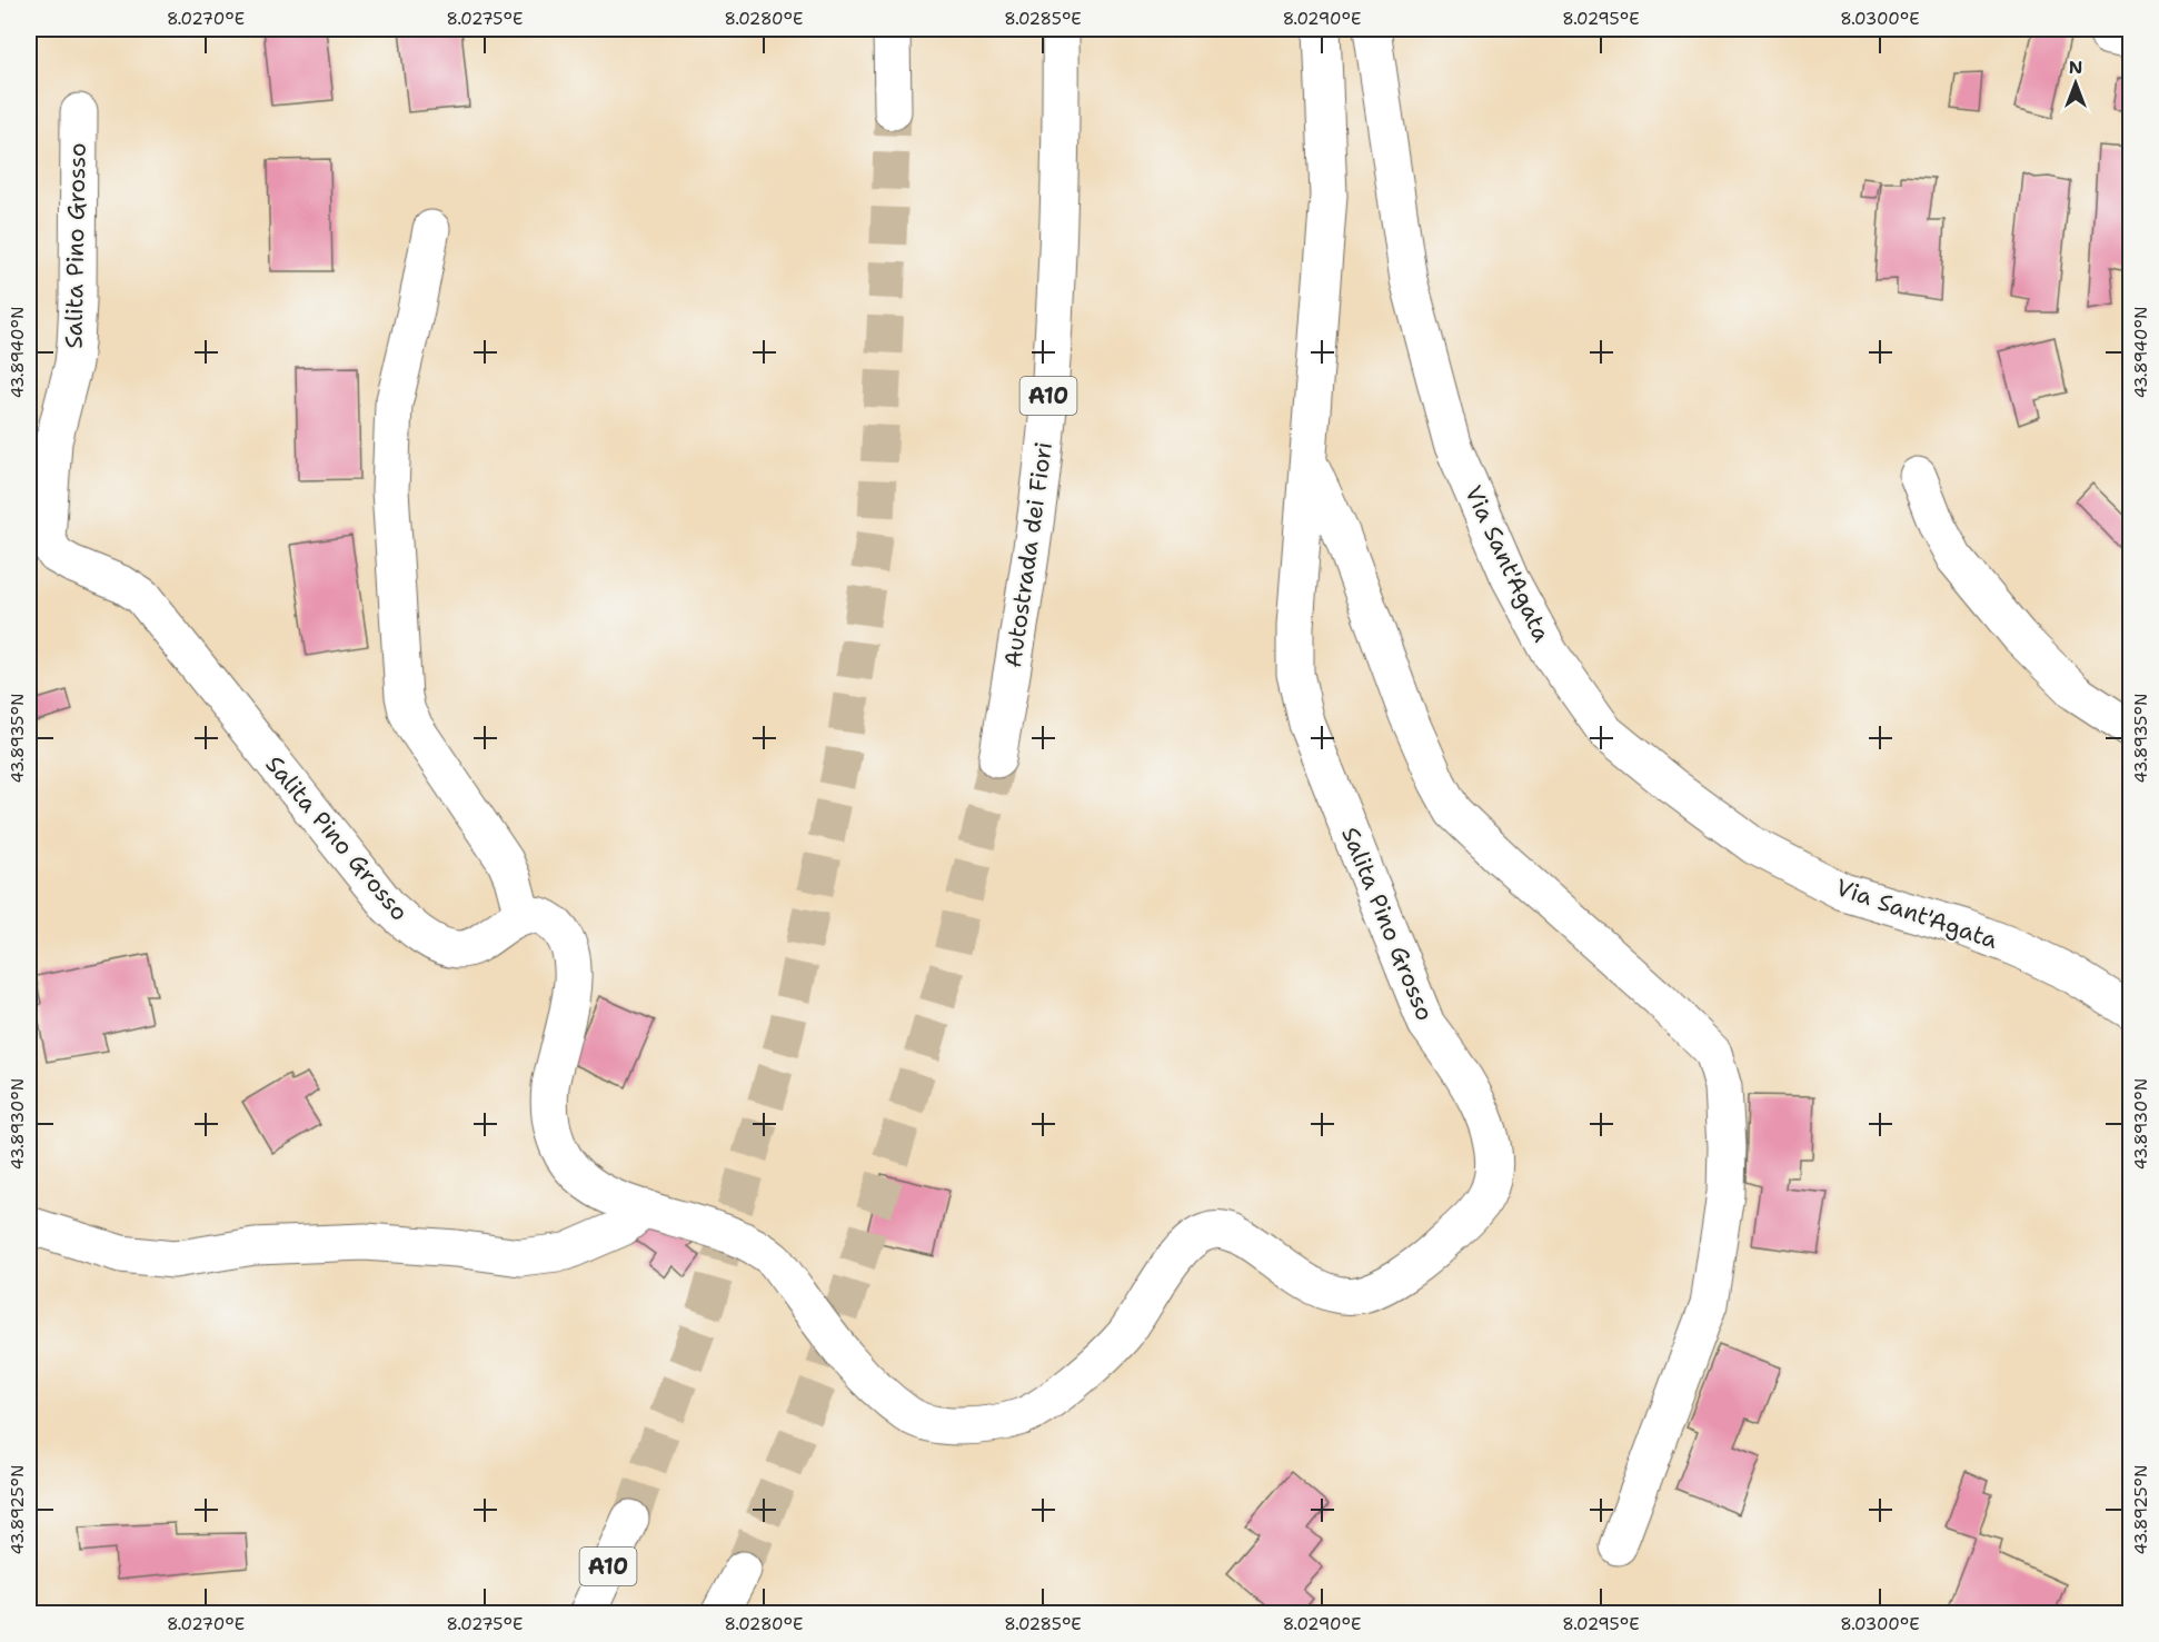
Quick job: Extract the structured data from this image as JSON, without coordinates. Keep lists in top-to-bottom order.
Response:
{
  "streets": {
    "main road": [
      "Salita Pino Grosso",
      "A10",
      "Autostrada dei Fiori",
      "Via Sant'Agata"
    ]
  },
  "north": "top",
  "coordinates": [
    "8.0270°E",
    "8.0275°E",
    "8.0280°E",
    "8.0285°E",
    "8.0290°E",
    "8.0295°E",
    "8.0300°E",
    "43.8940°N",
    "43.8935°N",
    "43.8930°N",
    "43.8925°N"
  ]
}
